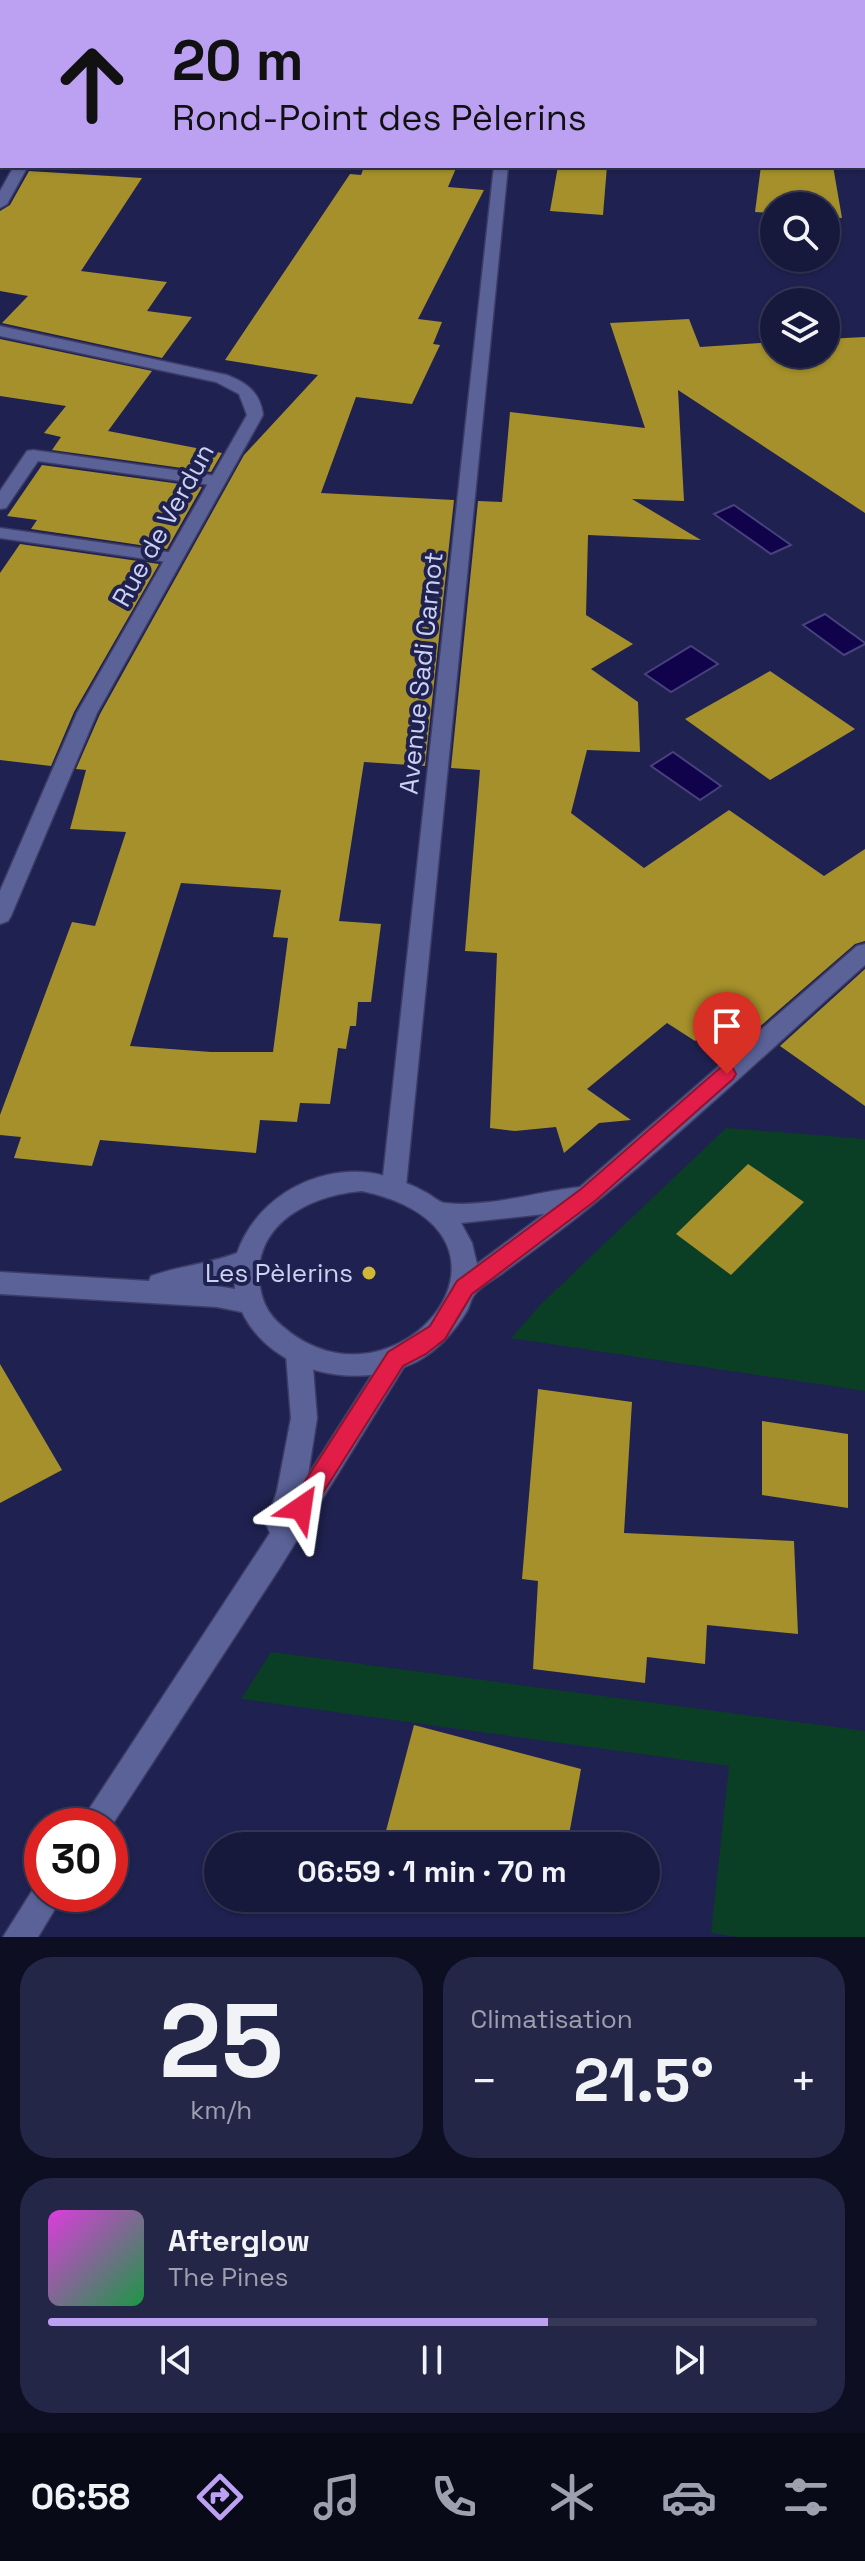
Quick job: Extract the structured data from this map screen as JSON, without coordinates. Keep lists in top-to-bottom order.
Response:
{
  "streets": {
    "street": ["Rue de Verdun", "Avenue Sadi Carnot"]
  },
  "places": ["Les Pèlerins"],
  "page": {
    "turn": ["20 m", "Rond-Point des Pèlerins"],
    "limit": "30",
    "trip": "06:59 · 1 min · 70 m",
    "tile": [
      ["25", "km/h"],
      "Climatisation"
    ],
    "heat": ["−", "21.5°", "+"],
    "song": ["Afterglow", "The Pines"],
    "tabs": "06:58"
  }
}
